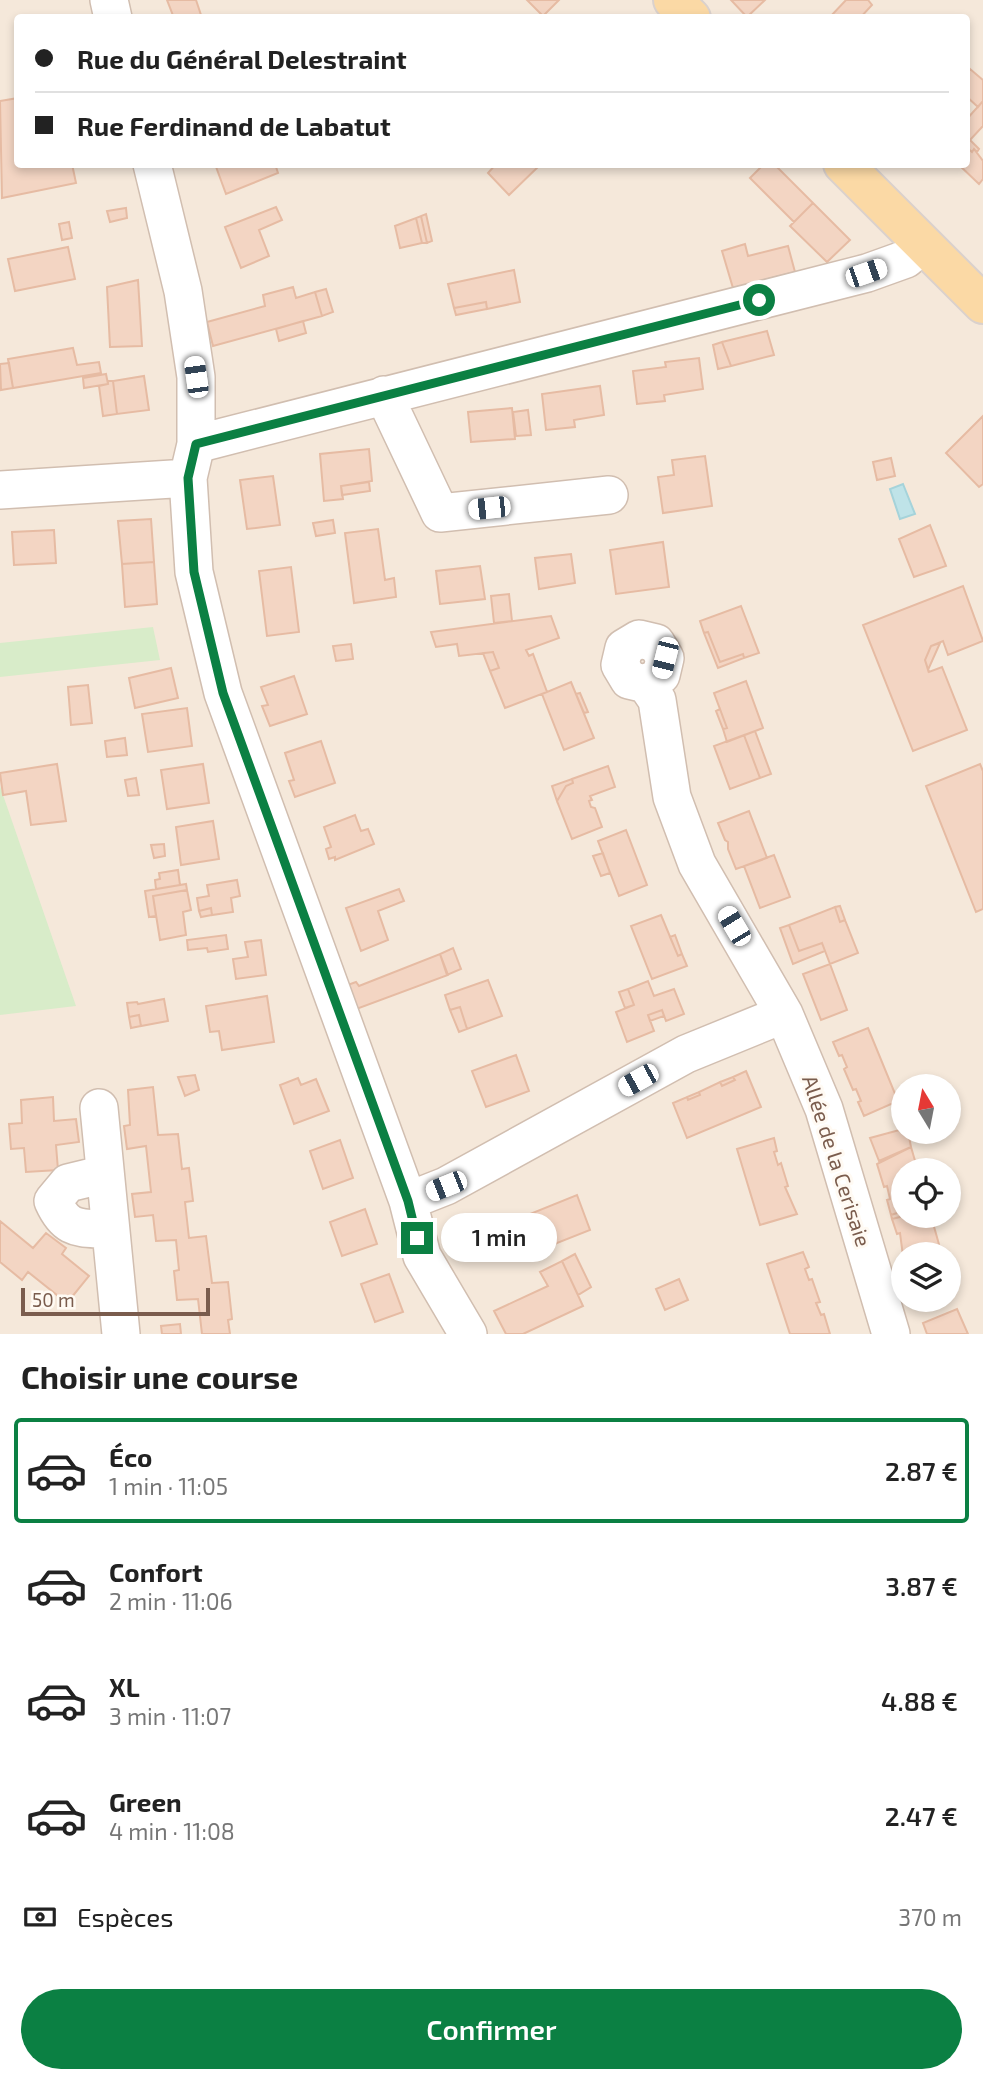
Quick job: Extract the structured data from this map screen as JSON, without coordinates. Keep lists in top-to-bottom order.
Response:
{
  "streets": {
    "street": ["Allée de la Cerisaie"]
  },
  "scale_bar": "50 m",
  "north": "top",
  "page": {
    "banner": ["Rue du Général Delestraint", "Rue Ferdinand de Labatut"],
    "bubble": "1 min",
    "scale": "50 m",
    "heading": "Choisir une course",
    "list": [
      {
        "name": "Éco",
        "note": "1 min · 11:05",
        "value": "2.87 €"
      },
      {
        "name": "Confort",
        "note": "2 min · 11:06",
        "value": "3.87 €"
      },
      {
        "name": "XL",
        "note": "3 min · 11:07",
        "value": "4.88 €"
      },
      {
        "name": "Green",
        "note": "4 min · 11:08",
        "value": "2.47 €"
      }
    ],
    "pay": ["Espèces", "370 m"],
    "buttons": "Confirmer"
  }
}
